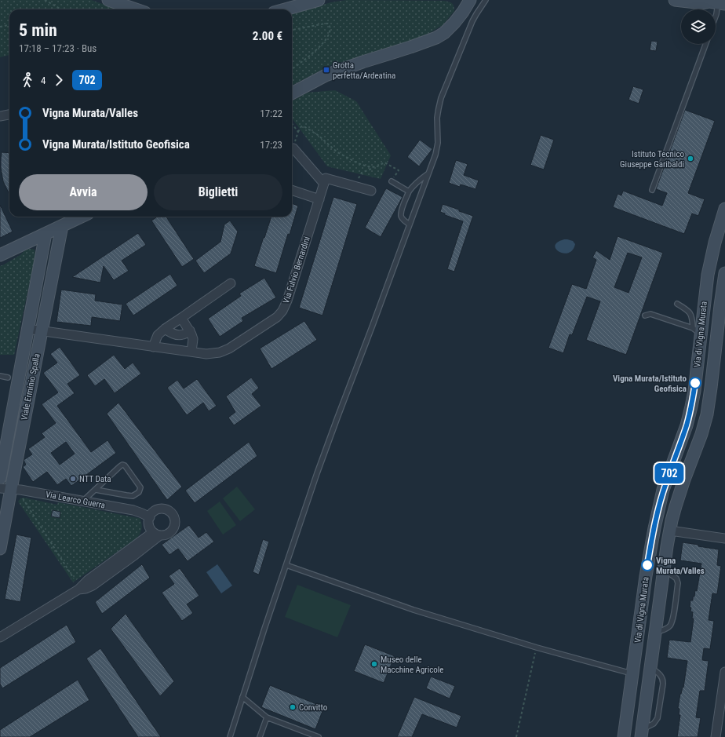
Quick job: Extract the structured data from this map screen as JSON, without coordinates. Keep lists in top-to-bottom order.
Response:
{
  "streets": {
    "main road": ["Via di Vigna Murata", "Viale Erminio Spalla"],
    "street": ["Via Fulvio Bernardini", "Via Learco Guerra"]
  },
  "crossings": [
    ["Via Fulvio Bernardini", "Viale Erminio Spalla"],
    ["Viale Erminio Spalla", "Via Learco Guerra"]
  ],
  "places": {
    "transit": ["Grotta perfetta/Ardeatina"],
    "other": [
      "Istituto Tecnico Giuseppe Garibaldi",
      "Vigna Murata/Istituto Geofisica",
      "NTT Data",
      "Vigna Murata/Valles",
      "Museo delle Macchine Agricole",
      "Convitto"
    ]
  },
  "lines": ["bus line 702"],
  "page": {
    "on_map": "702",
    "heading": ["5 min", "17:18 – 17:23 · Bus", "2.00 €"],
    "legs": ["4", "702"],
    "list": [
      {
        "name": "Vigna Murata/Valles",
        "value": "17:22"
      },
      {
        "name": "Vigna Murata/Istituto Geofisica",
        "value": "17:23"
      }
    ],
    "buttons": ["Avvia", "Biglietti"]
  }
}
